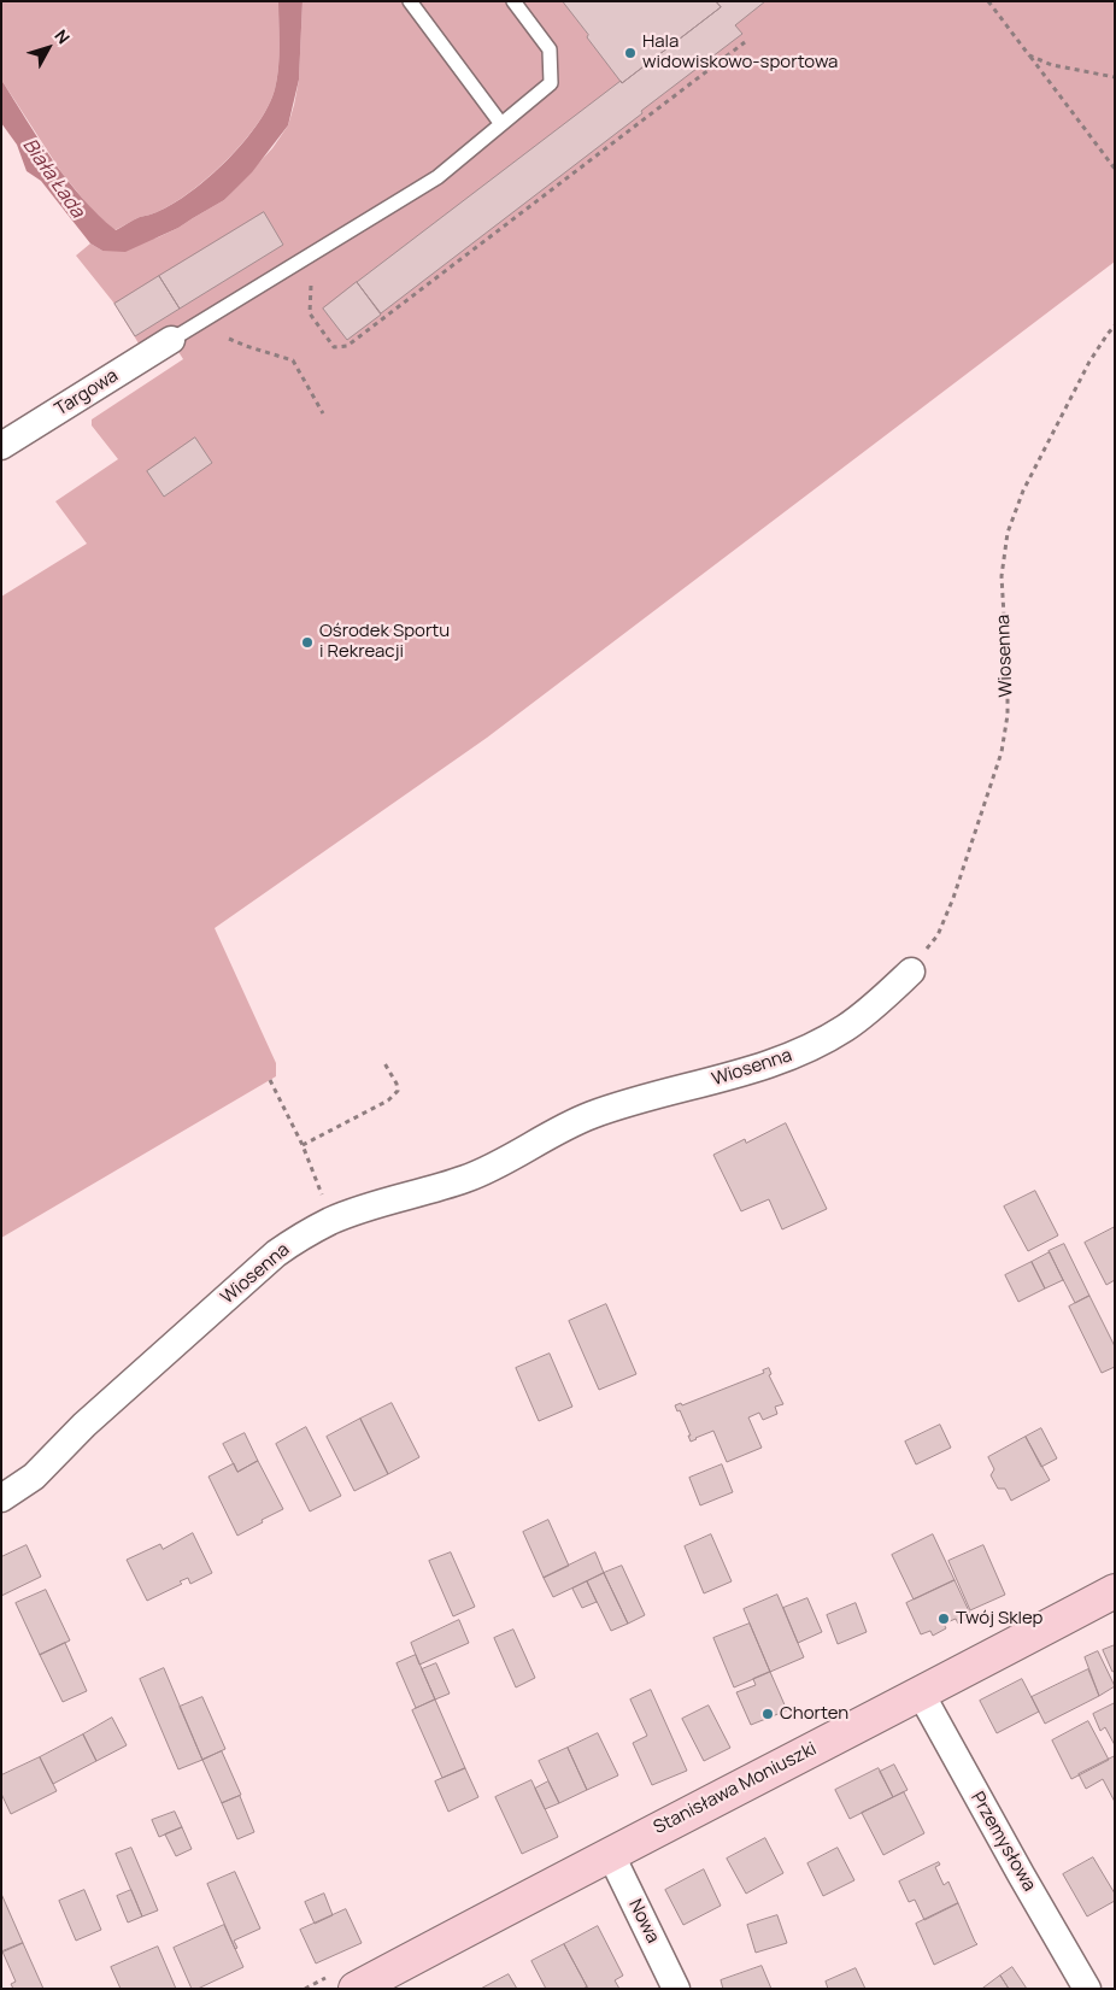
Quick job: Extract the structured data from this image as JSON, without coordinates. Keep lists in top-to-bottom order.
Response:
{
  "streets": {
    "street": [
      "Targowa",
      "Wiosenna",
      "Stanisława Moniuszki",
      "Przemysłowa",
      "Nowa"
    ]
  },
  "crossings": [
    ["Stanisława Moniuszki", "Przemysłowa"],
    ["Stanisława Moniuszki", "Nowa"]
  ],
  "water": ["Biała Łada"],
  "places": [
    "Hala widowiskowo-sportowa",
    "Ośrodek Sportu i Rekreacji",
    "Twój Sklep",
    "Chorten"
  ],
  "north": "top right"
}
